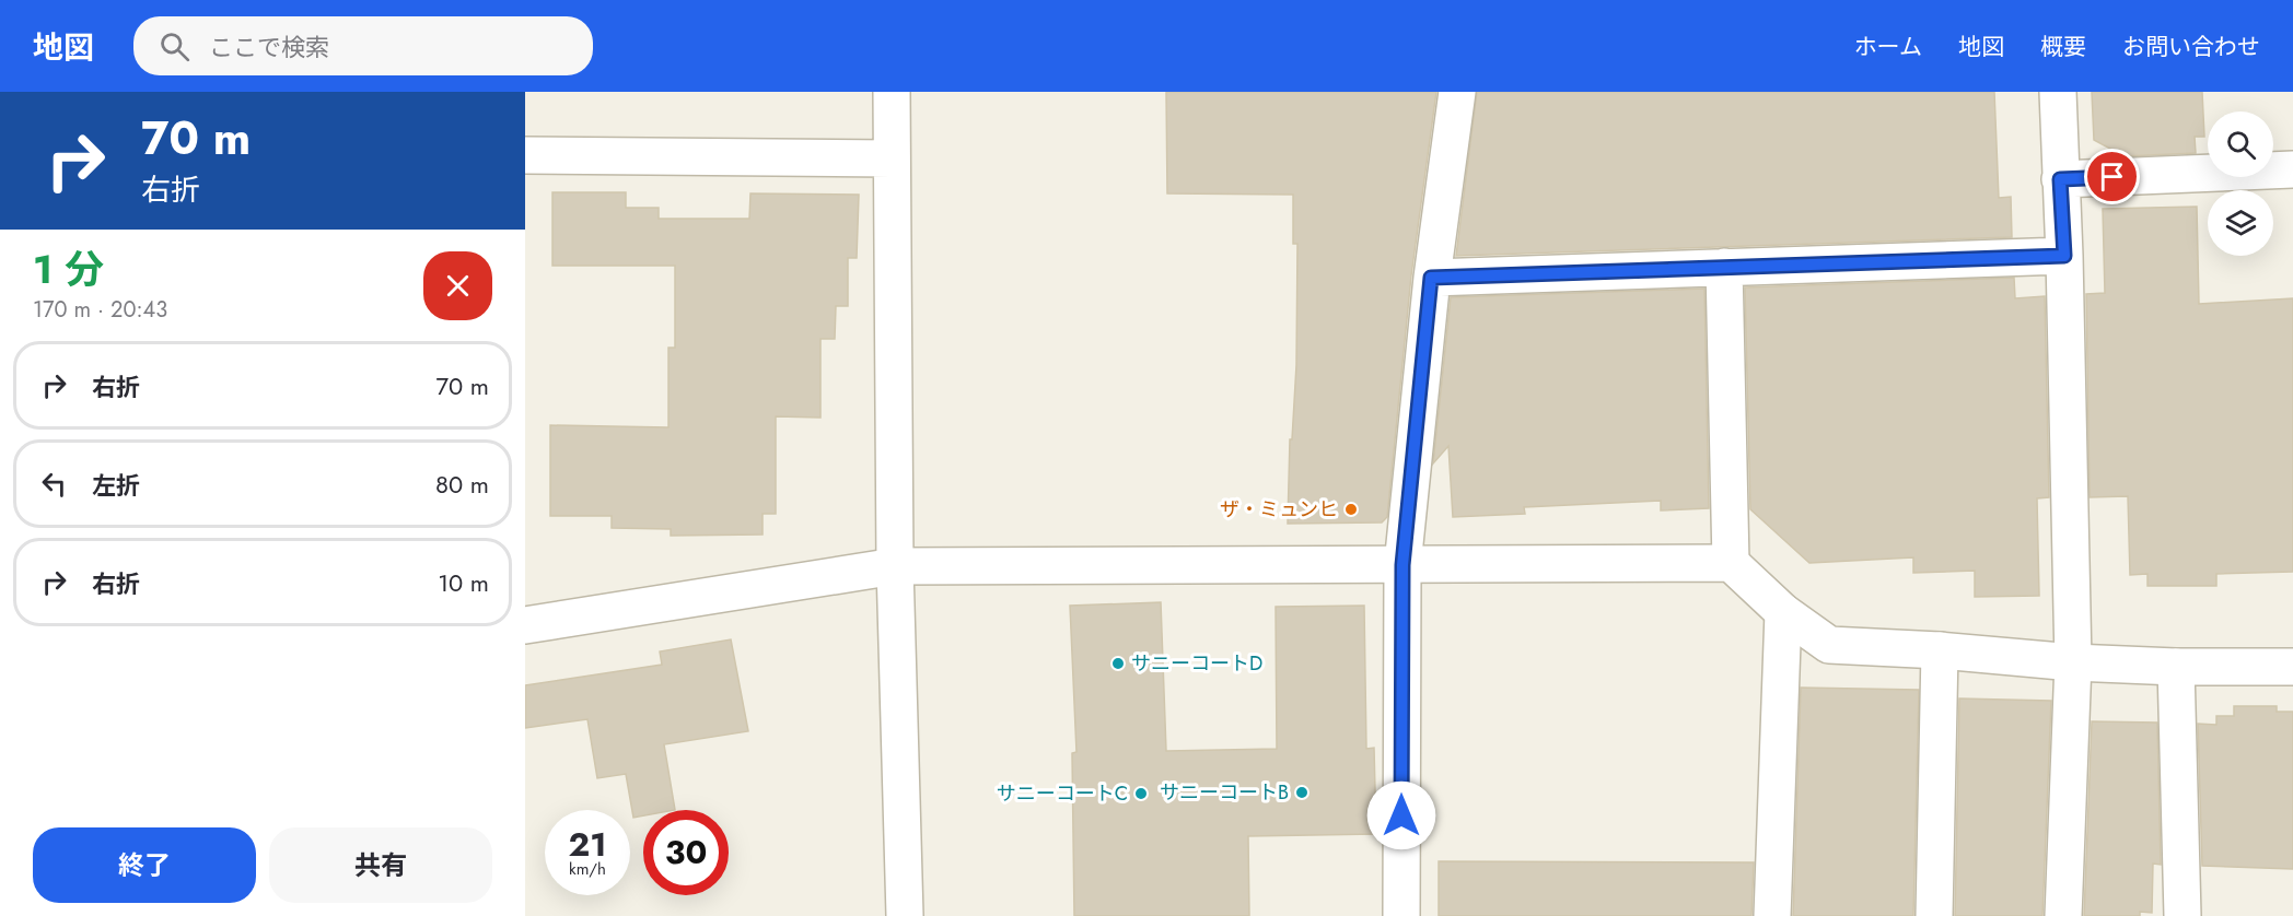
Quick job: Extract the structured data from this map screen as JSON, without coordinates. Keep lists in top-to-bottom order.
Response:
{
  "places": [
    "ザ・ミュンヒ",
    "サニーコートD",
    "サニーコートB",
    "サニーコートC"
  ],
  "page": {
    "header": "地図",
    "search": "ここで検索",
    "nav": [
      "ホーム",
      "地図",
      "概要",
      "お問い合わせ"
    ],
    "turn": ["70 m", "右折"],
    "heading": ["1 分", "170 m · 20:43"],
    "list": [
      {
        "name": "右折",
        "value": "70 m"
      },
      {
        "name": "左折",
        "value": "80 m"
      },
      {
        "name": "右折",
        "value": "10 m"
      }
    ],
    "speed": "21 km/h",
    "limit": "30",
    "buttons": ["終了", "共有"]
  }
}
